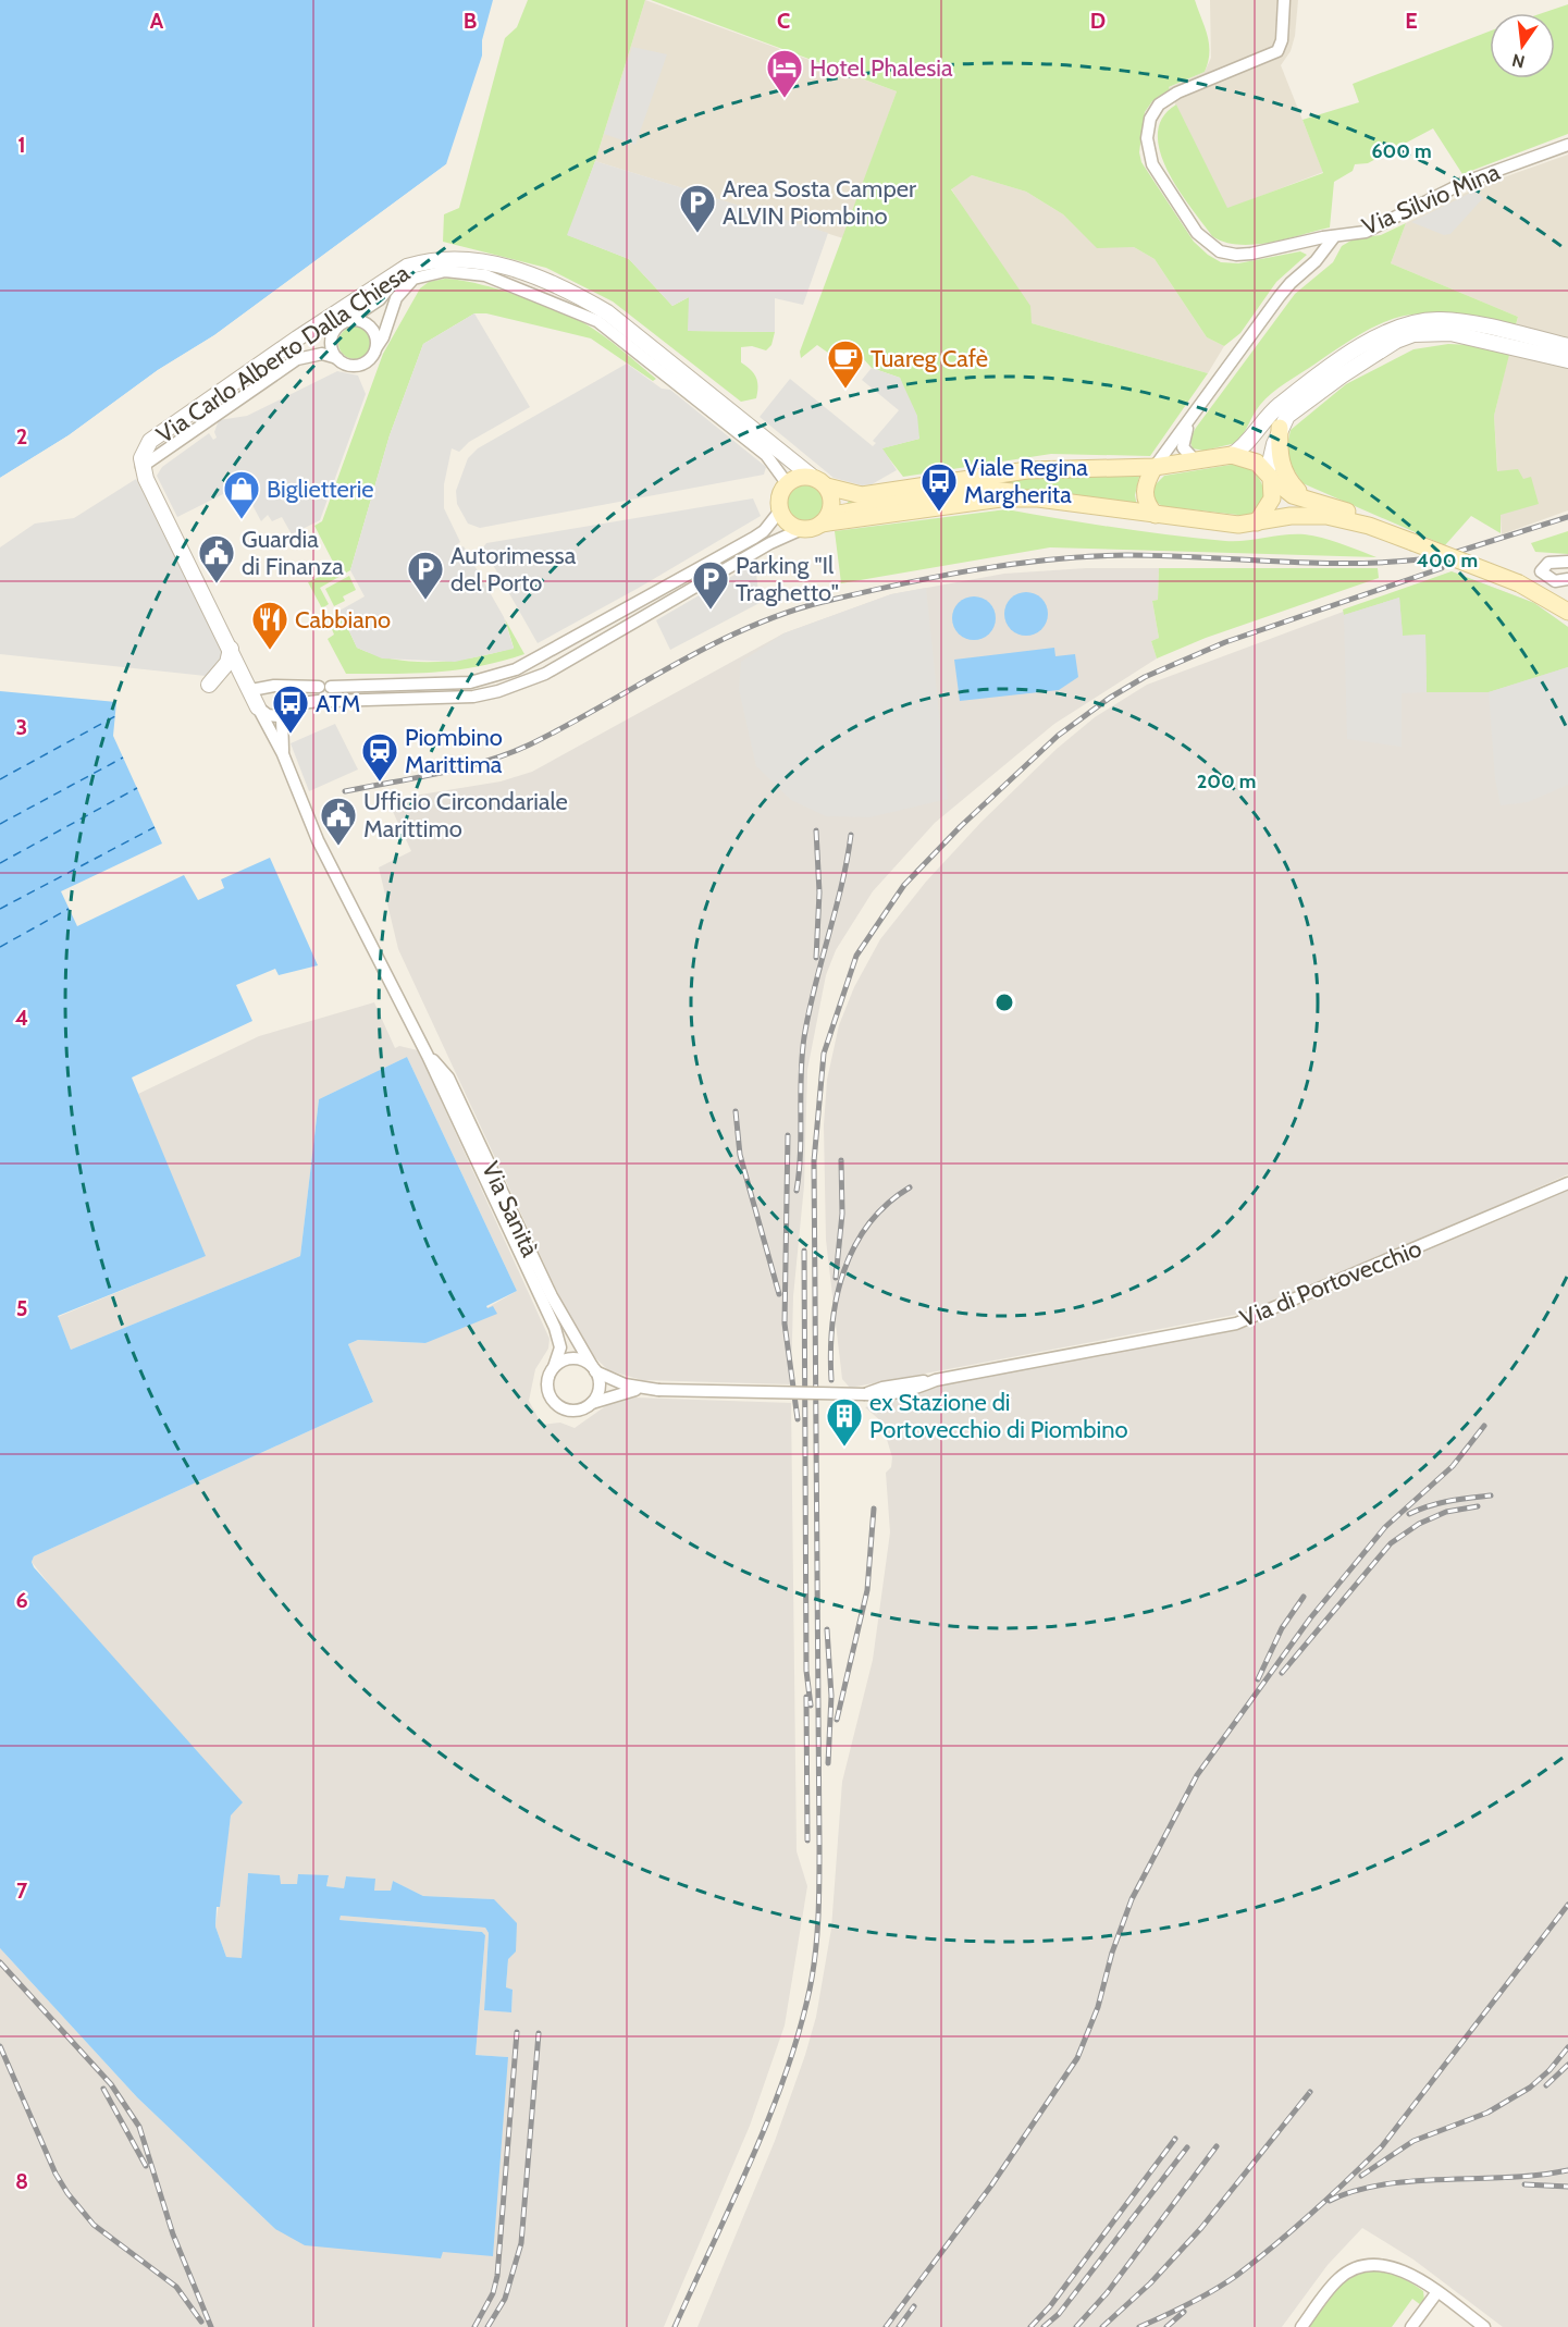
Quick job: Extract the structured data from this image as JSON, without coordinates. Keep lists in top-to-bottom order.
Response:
{
  "streets": {
    "street": [
      "Via Silvio Mina",
      "Via Carlo Alberto Dalla Chiesa",
      "Via Sanità",
      "Via di Portovecchio"
    ]
  },
  "crossings": [
    ["Via Sanità", "Via di Portovecchio"]
  ],
  "places": {
    "hotel": ["Hotel Phalesia"],
    "parking": ["Area Sosta Camper ALVIN Piombino", "Autorimessa del Porto", "Parking \"Il Traghetto\""],
    "cafe": ["Tuareg Cafè"],
    "bus stop": ["Viale Regina Margherita", "ATM"],
    "shop": ["Biglietterie"],
    "public building": ["Guardia di Finanza", "Ufficio Circondariale Marittimo"],
    "restaurant": ["Cabbiano"],
    "station": ["Piombino Marittima"],
    "building": ["ex Stazione di Portovecchio di Piombino"]
  },
  "north": "bottom",
  "grid": {
    "columns": [
      "A",
      "B",
      "C",
      "D",
      "E"
    ],
    "rows": [
      "1",
      "2",
      "3",
      "4",
      "5",
      "6",
      "7",
      "8"
    ]
  },
  "rings": ["600 m", "400 m", "200 m"]
}
